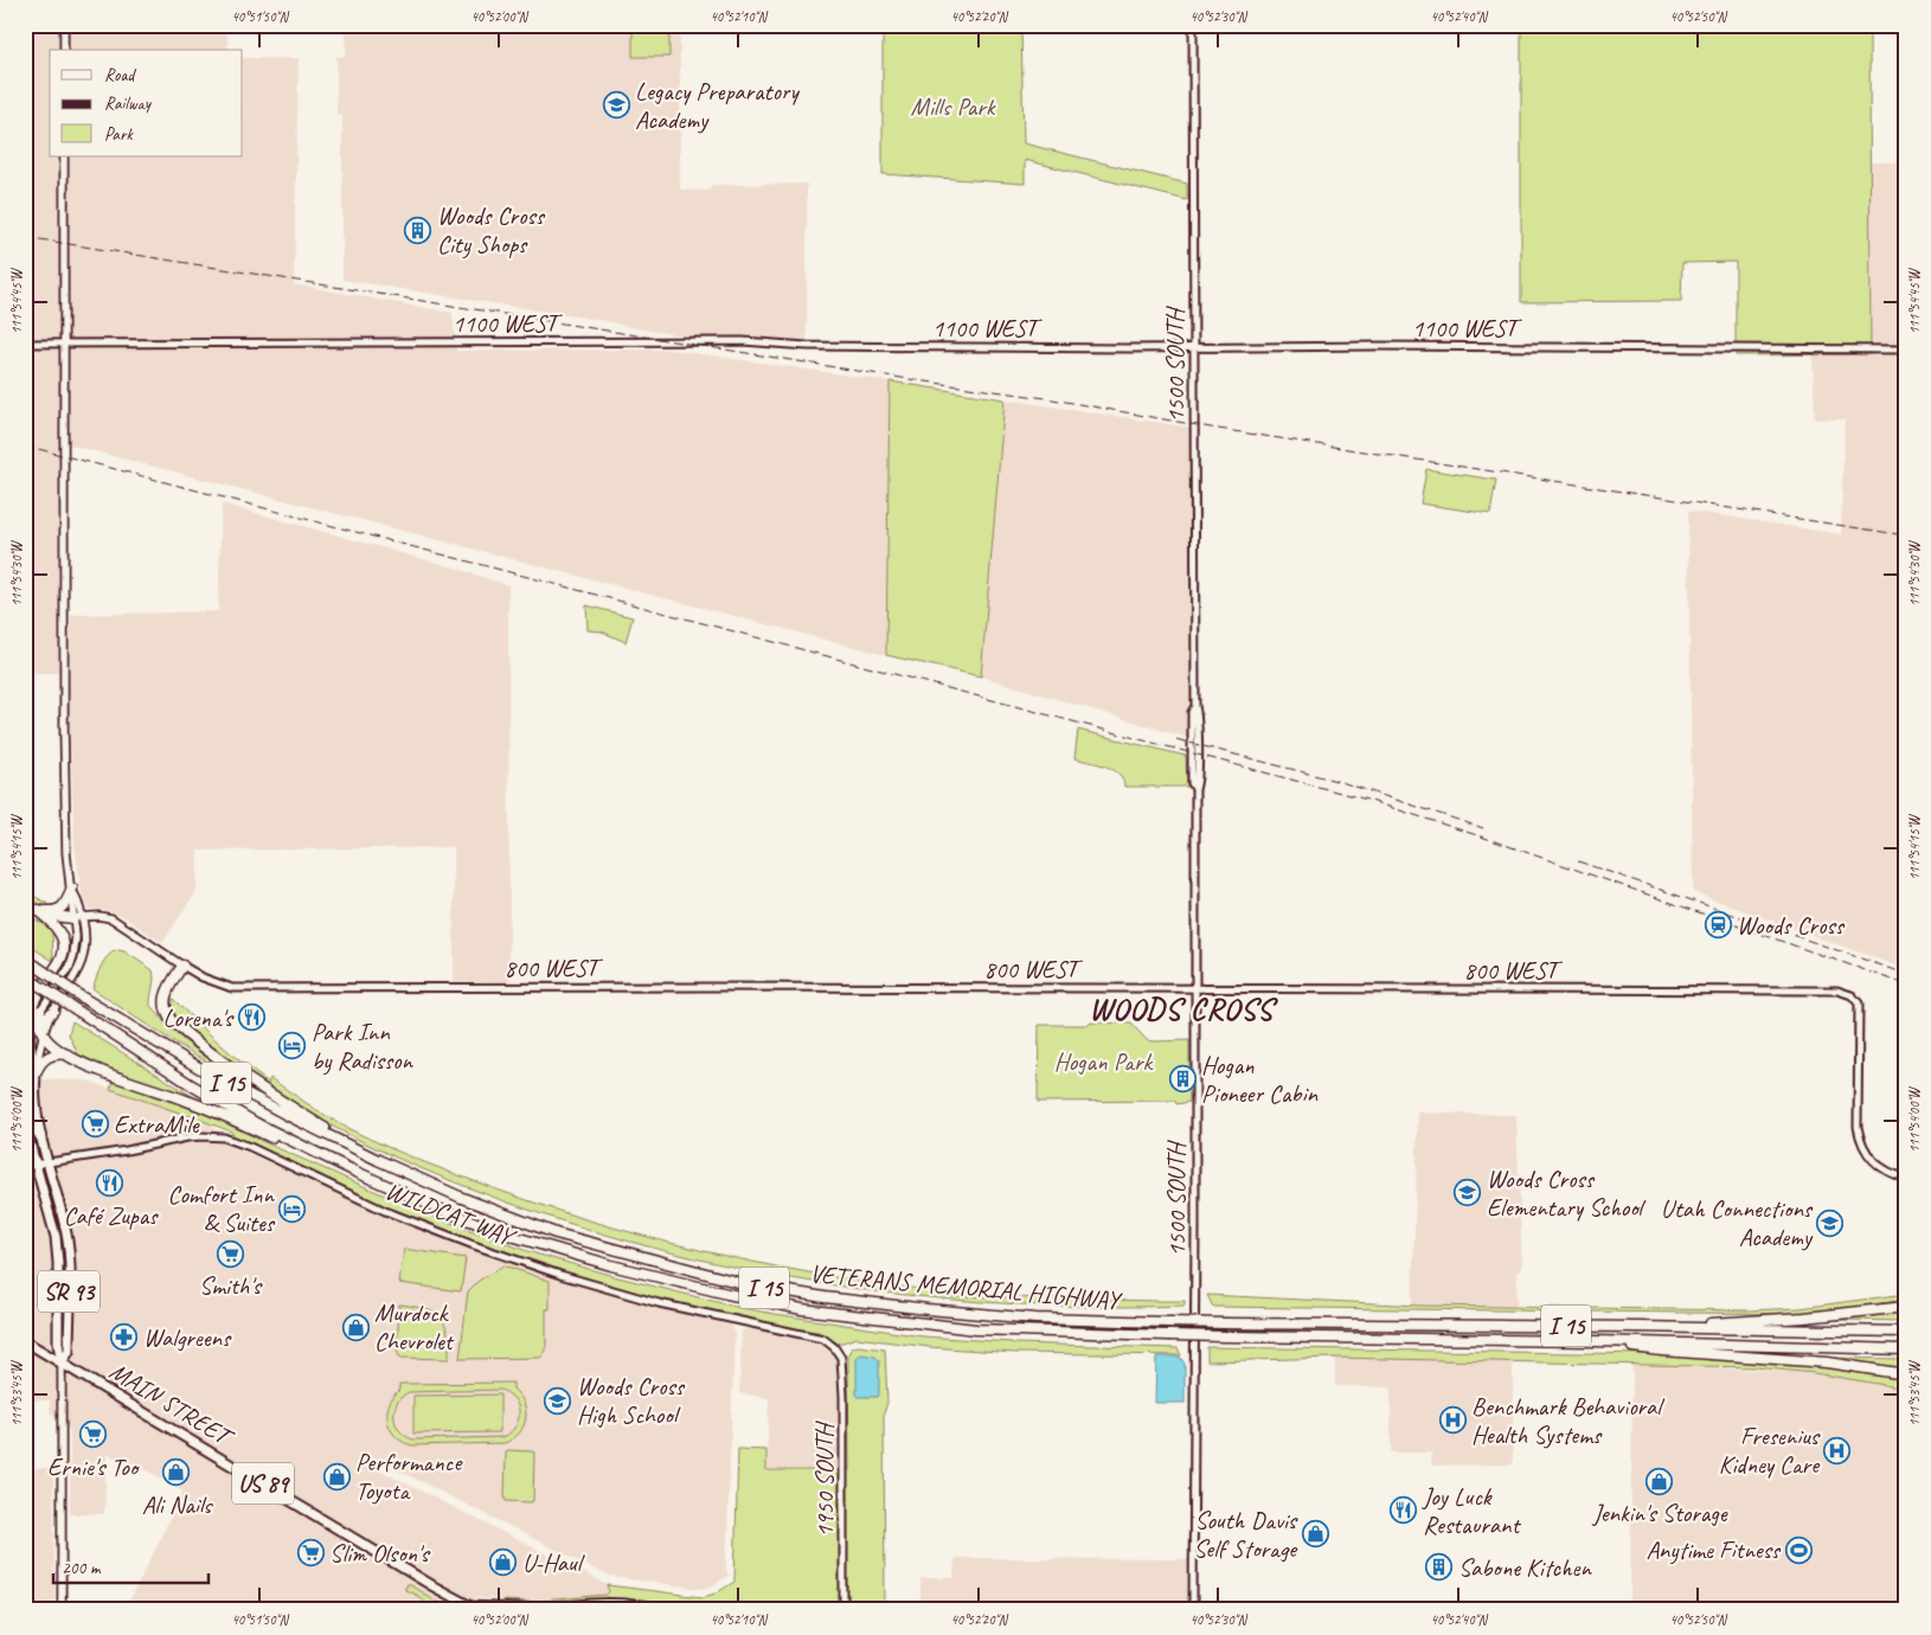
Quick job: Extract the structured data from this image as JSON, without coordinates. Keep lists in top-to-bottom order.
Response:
{
  "streets": {
    "highway": ["I 15", "VETERANS MEMORIAL HIGHWAY"],
    "main road": ["SR 93", "MAIN STREET", "US 89"],
    "street": [
      "1100 WEST",
      "1500 SOUTH",
      "800 WEST",
      "WILDCAT WAY",
      "1950 SOUTH"
    ]
  },
  "crossings": [
    ["1100 WEST", "1500 SOUTH"],
    ["1500 SOUTH", "800 WEST"],
    ["WILDCAT WAY", "SR 93"],
    ["WILDCAT WAY", "1950 SOUTH"],
    ["SR 93", "MAIN STREET"],
    ["SR 93", "US 89"],
    ["MAIN STREET", "US 89"]
  ],
  "districts": ["WOODS CROSS"],
  "parks": ["Mills Park", "Hogan Park"],
  "places": {
    "school or university": [
      "Legacy Preparatory Academy",
      "Woods Cross Elementary School",
      "Utah Connections Academy",
      "Woods Cross High School"
    ],
    "building": ["Woods Cross City Shops", "Hogan Pioneer Cabin", "Sabone Kitchen"],
    "station": ["Woods Cross"],
    "restaurant": ["Lorena's", "Café Zupas", "Joy Luck Restaurant"],
    "hotel": ["Park Inn by Radisson", "Comfort Inn & Suites"],
    "supermarket": [
      "ExtraMile",
      "Smith's",
      "Ernie's Too",
      "Slim Olson's"
    ],
    "shop": [
      "Murdock Chevrolet",
      "Ali Nails",
      "Performance Toyota",
      "Jenkin's Storage",
      "South Davis Self Storage",
      "U-Haul"
    ],
    "pharmacy": ["Walgreens"],
    "hospital": ["Benchmark Behavioral Health Systems", "Fresenius Kidney Care"],
    "sports": ["Anytime Fitness"]
  },
  "legend": ["Road", "Railway", "Park"],
  "scale_bar": "200 m",
  "coordinates": [
    "40°51'50\"N",
    "40°52'00\"N",
    "40°52'10\"N",
    "40°52'20\"N",
    "40°52'30\"N",
    "40°52'40\"N",
    "40°52'50\"N",
    "111°54'45\"W",
    "111°54'30\"W",
    "111°54'15\"W",
    "111°54'00\"W",
    "111°53'45\"W"
  ]
}
